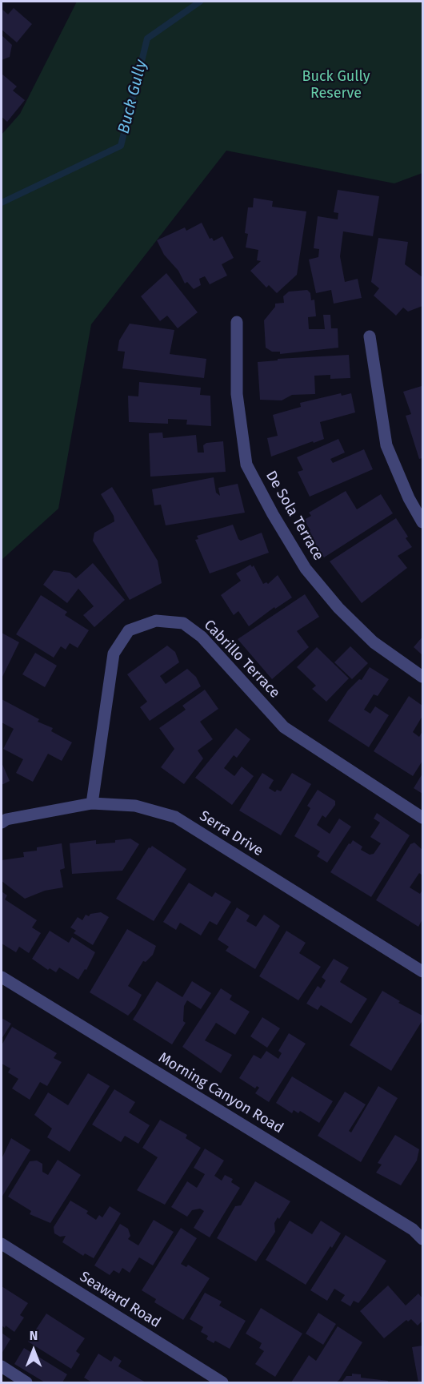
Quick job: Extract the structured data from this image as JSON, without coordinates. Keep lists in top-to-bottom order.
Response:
{
  "streets": {
    "street": [
      "De Sola Terrace",
      "Cabrillo Terrace",
      "Serra Drive",
      "Morning Canyon Road",
      "Seaward Road"
    ]
  },
  "crossings": [
    ["Cabrillo Terrace", "Serra Drive"]
  ],
  "water": ["Buck Gully"],
  "parks": ["Buck Gully Reserve"],
  "north": "top"
}
